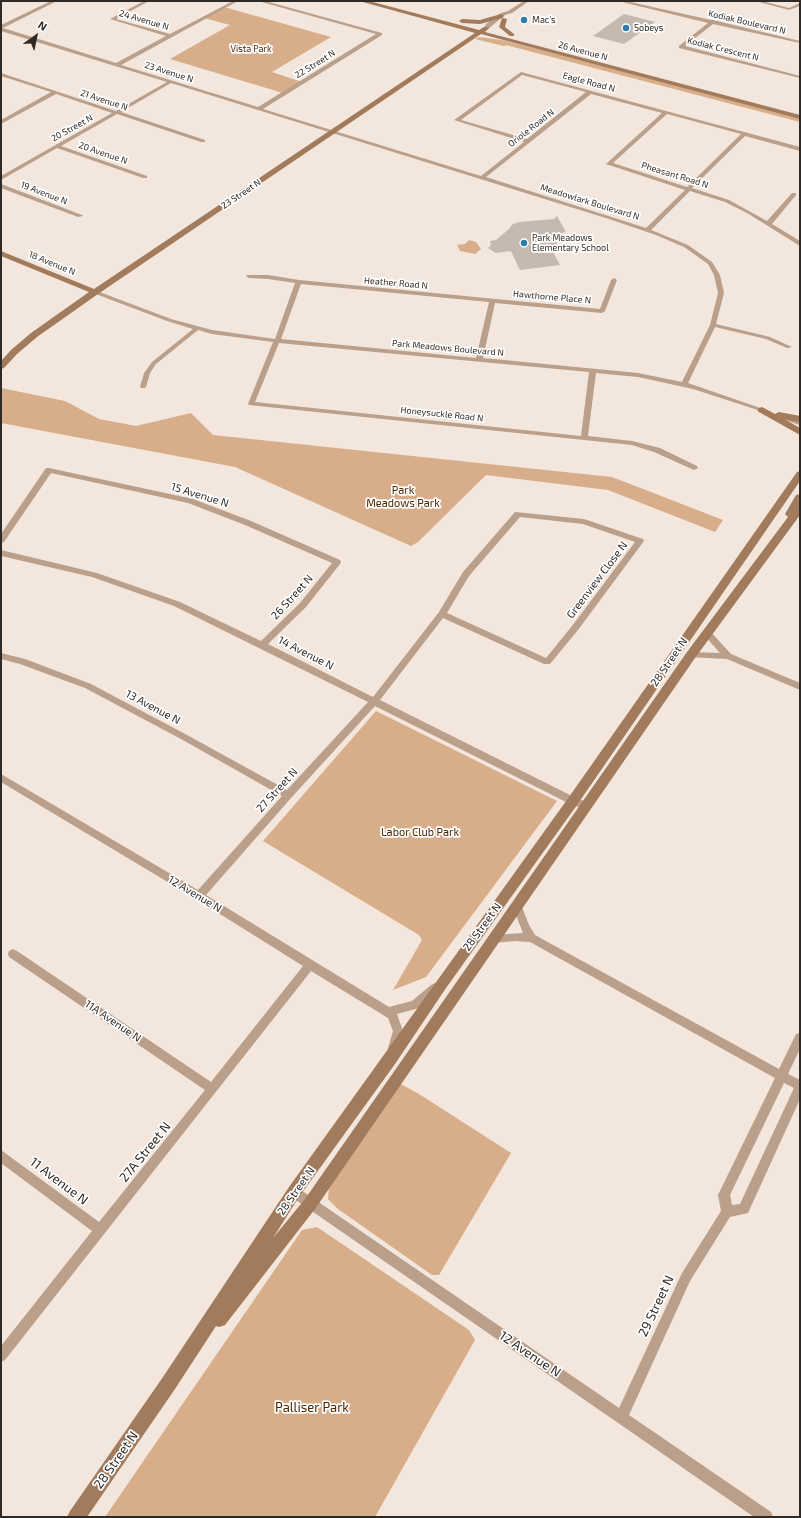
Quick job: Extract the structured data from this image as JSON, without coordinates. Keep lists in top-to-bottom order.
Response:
{
  "streets": {
    "main road": [
      "26 Avenue N",
      "23 Street N",
      "18 Avenue N",
      "28 Street N"
    ],
    "street": [
      "24 Avenue N",
      "Kodiak Boulevard N",
      "Kodiak Crescent N",
      "22 Street N",
      "23 Avenue N",
      "Eagle Road N",
      "21 Avenue N",
      "20 Street N",
      "Oriole Road N",
      "20 Avenue N",
      "Pheasant Road N",
      "19 Avenue N",
      "Meadowlark Boulevard N",
      "Heather Road N",
      "Hawthorne Place N",
      "Park Meadows Boulevard N",
      "Honeysuckle Road N",
      "15 Avenue N",
      "Greenview Close N",
      "26 Street N",
      "14 Avenue N",
      "13 Avenue N",
      "27 Street N",
      "12 Avenue N",
      "11A Avenue N",
      "27A Street N",
      "11 Avenue N",
      "29 Street N"
    ]
  },
  "crossings": [
    ["Kodiak Boulevard N", "Kodiak Crescent N"],
    ["26 Avenue N", "23 Street N"],
    ["22 Street N", "23 Avenue N"],
    ["23 Avenue N", "20 Street N"],
    ["23 Avenue N", "23 Street N"],
    ["23 Avenue N", "Meadowlark Boulevard N"],
    ["Eagle Road N", "Oriole Road N"],
    ["Eagle Road N", "Pheasant Road N"],
    ["21 Avenue N", "20 Street N"],
    ["20 Street N", "20 Avenue N"],
    ["Oriole Road N", "Meadowlark Boulevard N"],
    ["23 Street N", "Meadowlark Boulevard N"],
    ["23 Street N", "18 Avenue N"],
    ["23 Street N", "Park Meadows Boulevard N"],
    ["Meadowlark Boulevard N", "Park Meadows Boulevard N"],
    ["18 Avenue N", "Park Meadows Boulevard N"],
    ["Heather Road N", "Hawthorne Place N"],
    ["Park Meadows Boulevard N", "Honeysuckle Road N"],
    ["15 Avenue N", "26 Street N"],
    ["Greenview Close N", "14 Avenue N"],
    ["Greenview Close N", "27 Street N"],
    ["26 Street N", "14 Avenue N"],
    ["14 Avenue N", "28 Street N"],
    ["14 Avenue N", "27 Street N"],
    ["28 Street N", "12 Avenue N"],
    ["13 Avenue N", "27 Street N"],
    ["27 Street N", "12 Avenue N"],
    ["12 Avenue N", "27A Street N"],
    ["12 Avenue N", "29 Street N"],
    ["11A Avenue N", "27A Street N"],
    ["27A Street N", "11 Avenue N"]
  ],
  "parks": [
    "Vista Park",
    "Park Meadows Park",
    "Labor Club Park",
    "Palliser Park"
  ],
  "places": ["Mac's", "Sobeys", "Park Meadows Elementary School"],
  "north": "top right"
}
